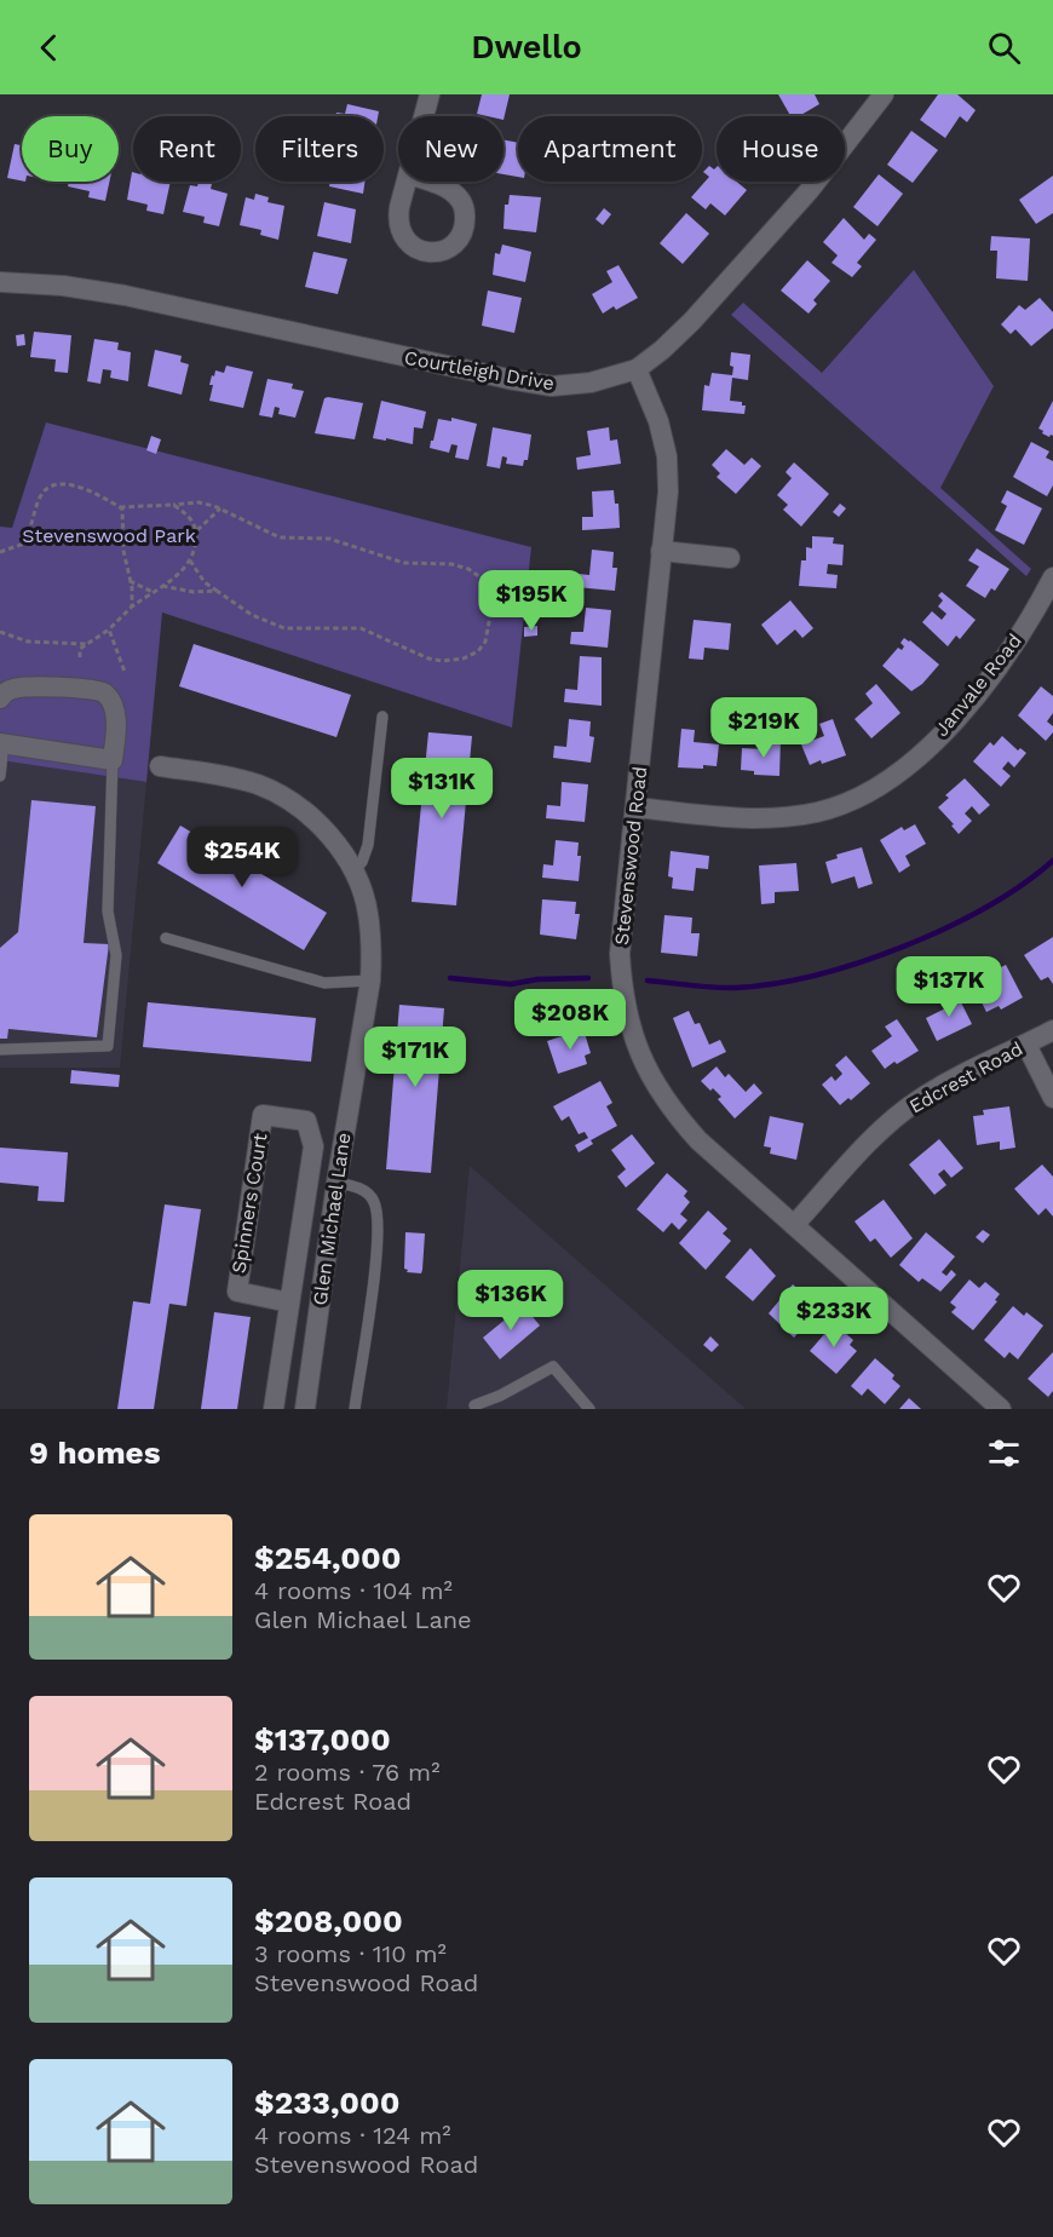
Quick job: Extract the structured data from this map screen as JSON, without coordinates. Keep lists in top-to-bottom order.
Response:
{
  "streets": {
    "street": [
      "Courtleigh Drive",
      "Janvale Road",
      "Stevenswood Road",
      "Edcrest Road",
      "Spinners Court",
      "Glen Michael Lane"
    ]
  },
  "crossings": [
    ["Courtleigh Drive", "Stevenswood Road"],
    ["Janvale Road", "Stevenswood Road"],
    ["Stevenswood Road", "Edcrest Road"]
  ],
  "parks": ["Stevenswood Park"],
  "page": {
    "header": "Dwello",
    "chip": [
      "Buy",
      "Rent",
      "Filters",
      "New",
      "Apartment",
      "House"
    ],
    "price": [
      "$195K",
      "$219K",
      "$131K",
      "$254K",
      "$137K",
      "$208K",
      "$171K",
      "$136K",
      "$233K"
    ],
    "heading": "9 homes",
    "list": [
      {
        "name": "$254,000",
        "note": "4 rooms · 104 m² · Glen Michael Lane"
      },
      {
        "name": "$137,000",
        "note": "2 rooms · 76 m² · Edcrest Road"
      },
      {
        "name": "$208,000",
        "note": "3 rooms · 110 m² · Stevenswood Road"
      },
      {
        "name": "$233,000",
        "note": "4 rooms · 124 m² · Stevenswood Road"
      }
    ]
  }
}
